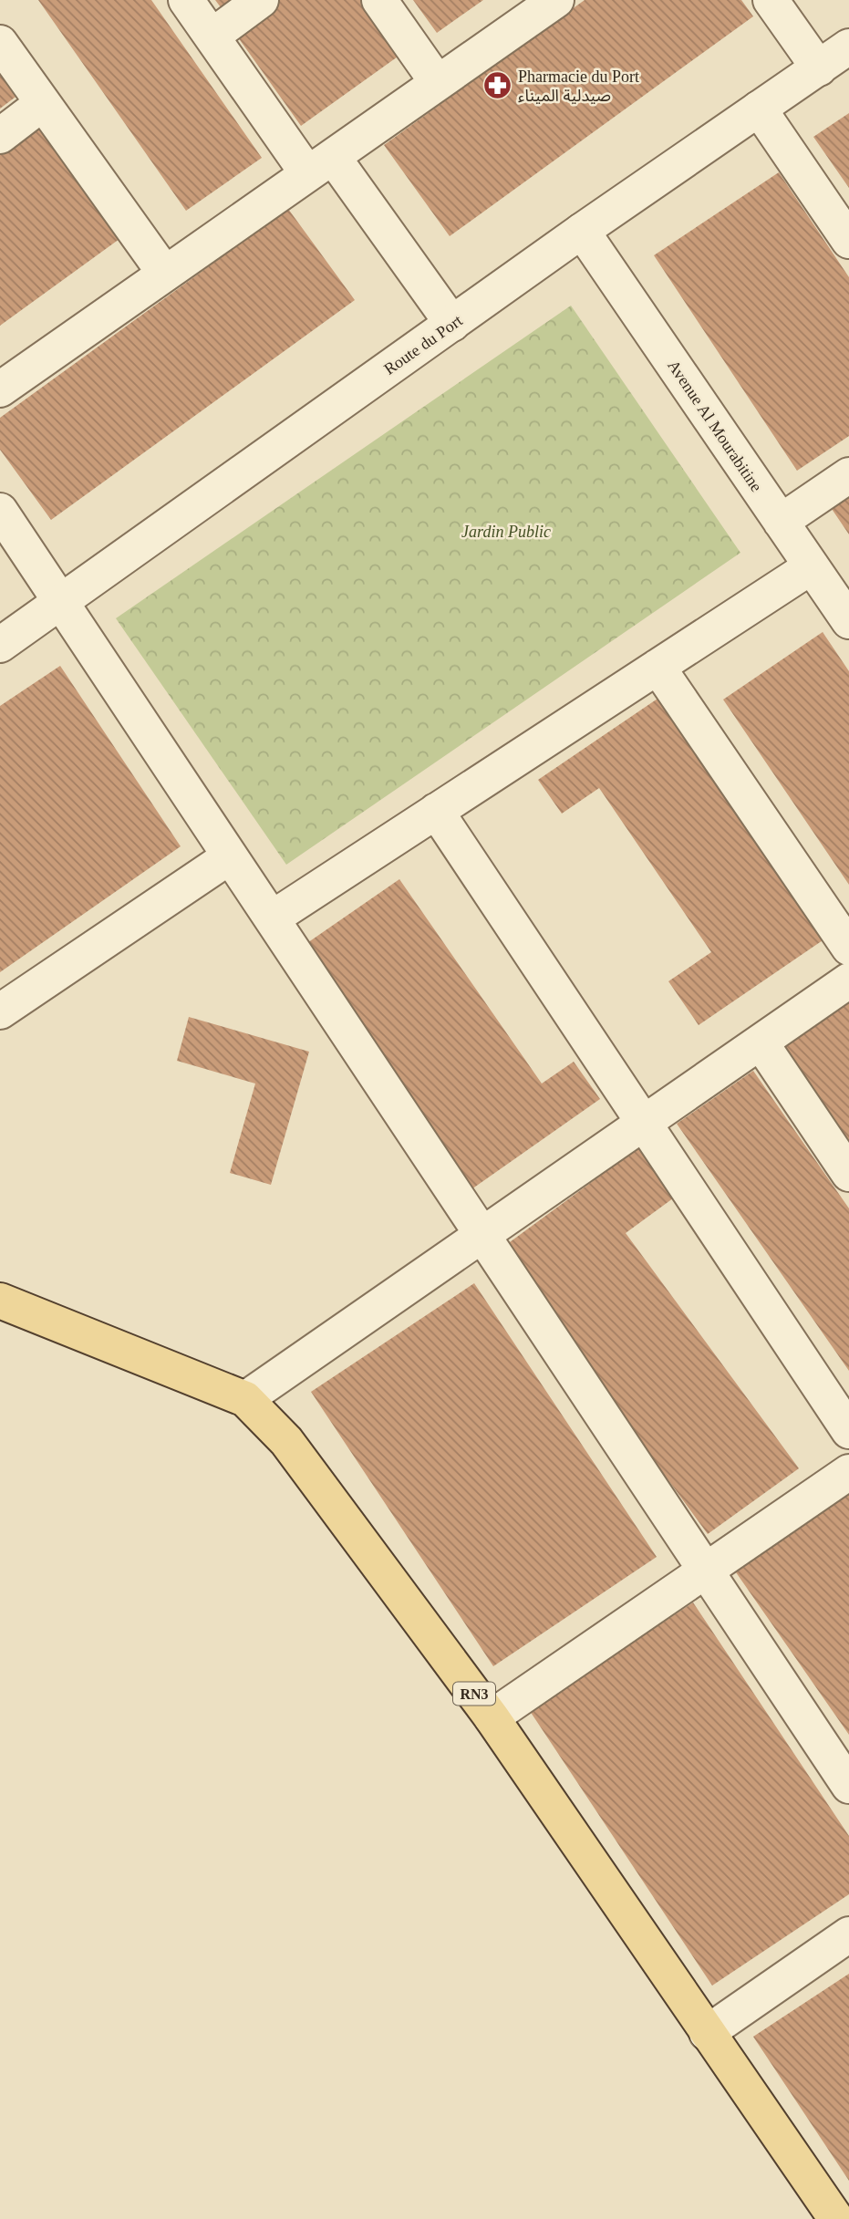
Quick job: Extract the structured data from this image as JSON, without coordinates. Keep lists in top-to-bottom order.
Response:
{
  "streets": {
    "main road": ["RN3"],
    "street": ["Route du Port", "Avenue Al Mourabitine"]
  },
  "crossings": [
    ["Route du Port", "Avenue Al Mourabitine"]
  ],
  "parks": ["Jardin Public"],
  "places": {
    "pharmacy": ["Pharmacie du Port صيدلية الميناء"]
  }
}
